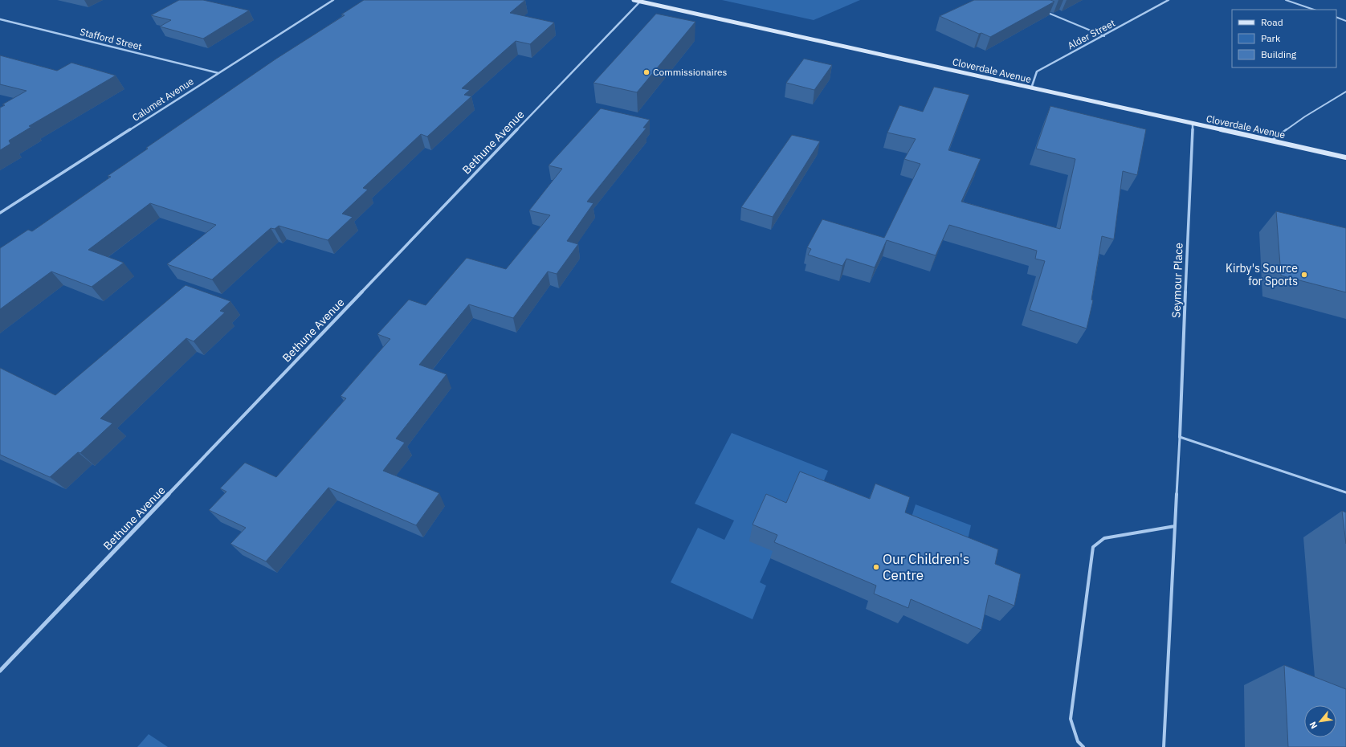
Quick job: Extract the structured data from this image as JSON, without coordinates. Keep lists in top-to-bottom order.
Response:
{
  "streets": {
    "main road": ["Cloverdale Avenue"],
    "street": [
      "Alder Street",
      "Stafford Street",
      "Calumet Avenue",
      "Bethune Avenue",
      "Seymour Place"
    ]
  },
  "crossings": [
    ["Alder Street", "Cloverdale Avenue"],
    ["Stafford Street", "Calumet Avenue"],
    ["Cloverdale Avenue", "Bethune Avenue"],
    ["Cloverdale Avenue", "Seymour Place"]
  ],
  "places": ["Commissionaires", "Kirby's Source for Sports", "Our Children's Centre"],
  "legend": ["Road", "Park", "Building"],
  "north": "bottom left"
}
